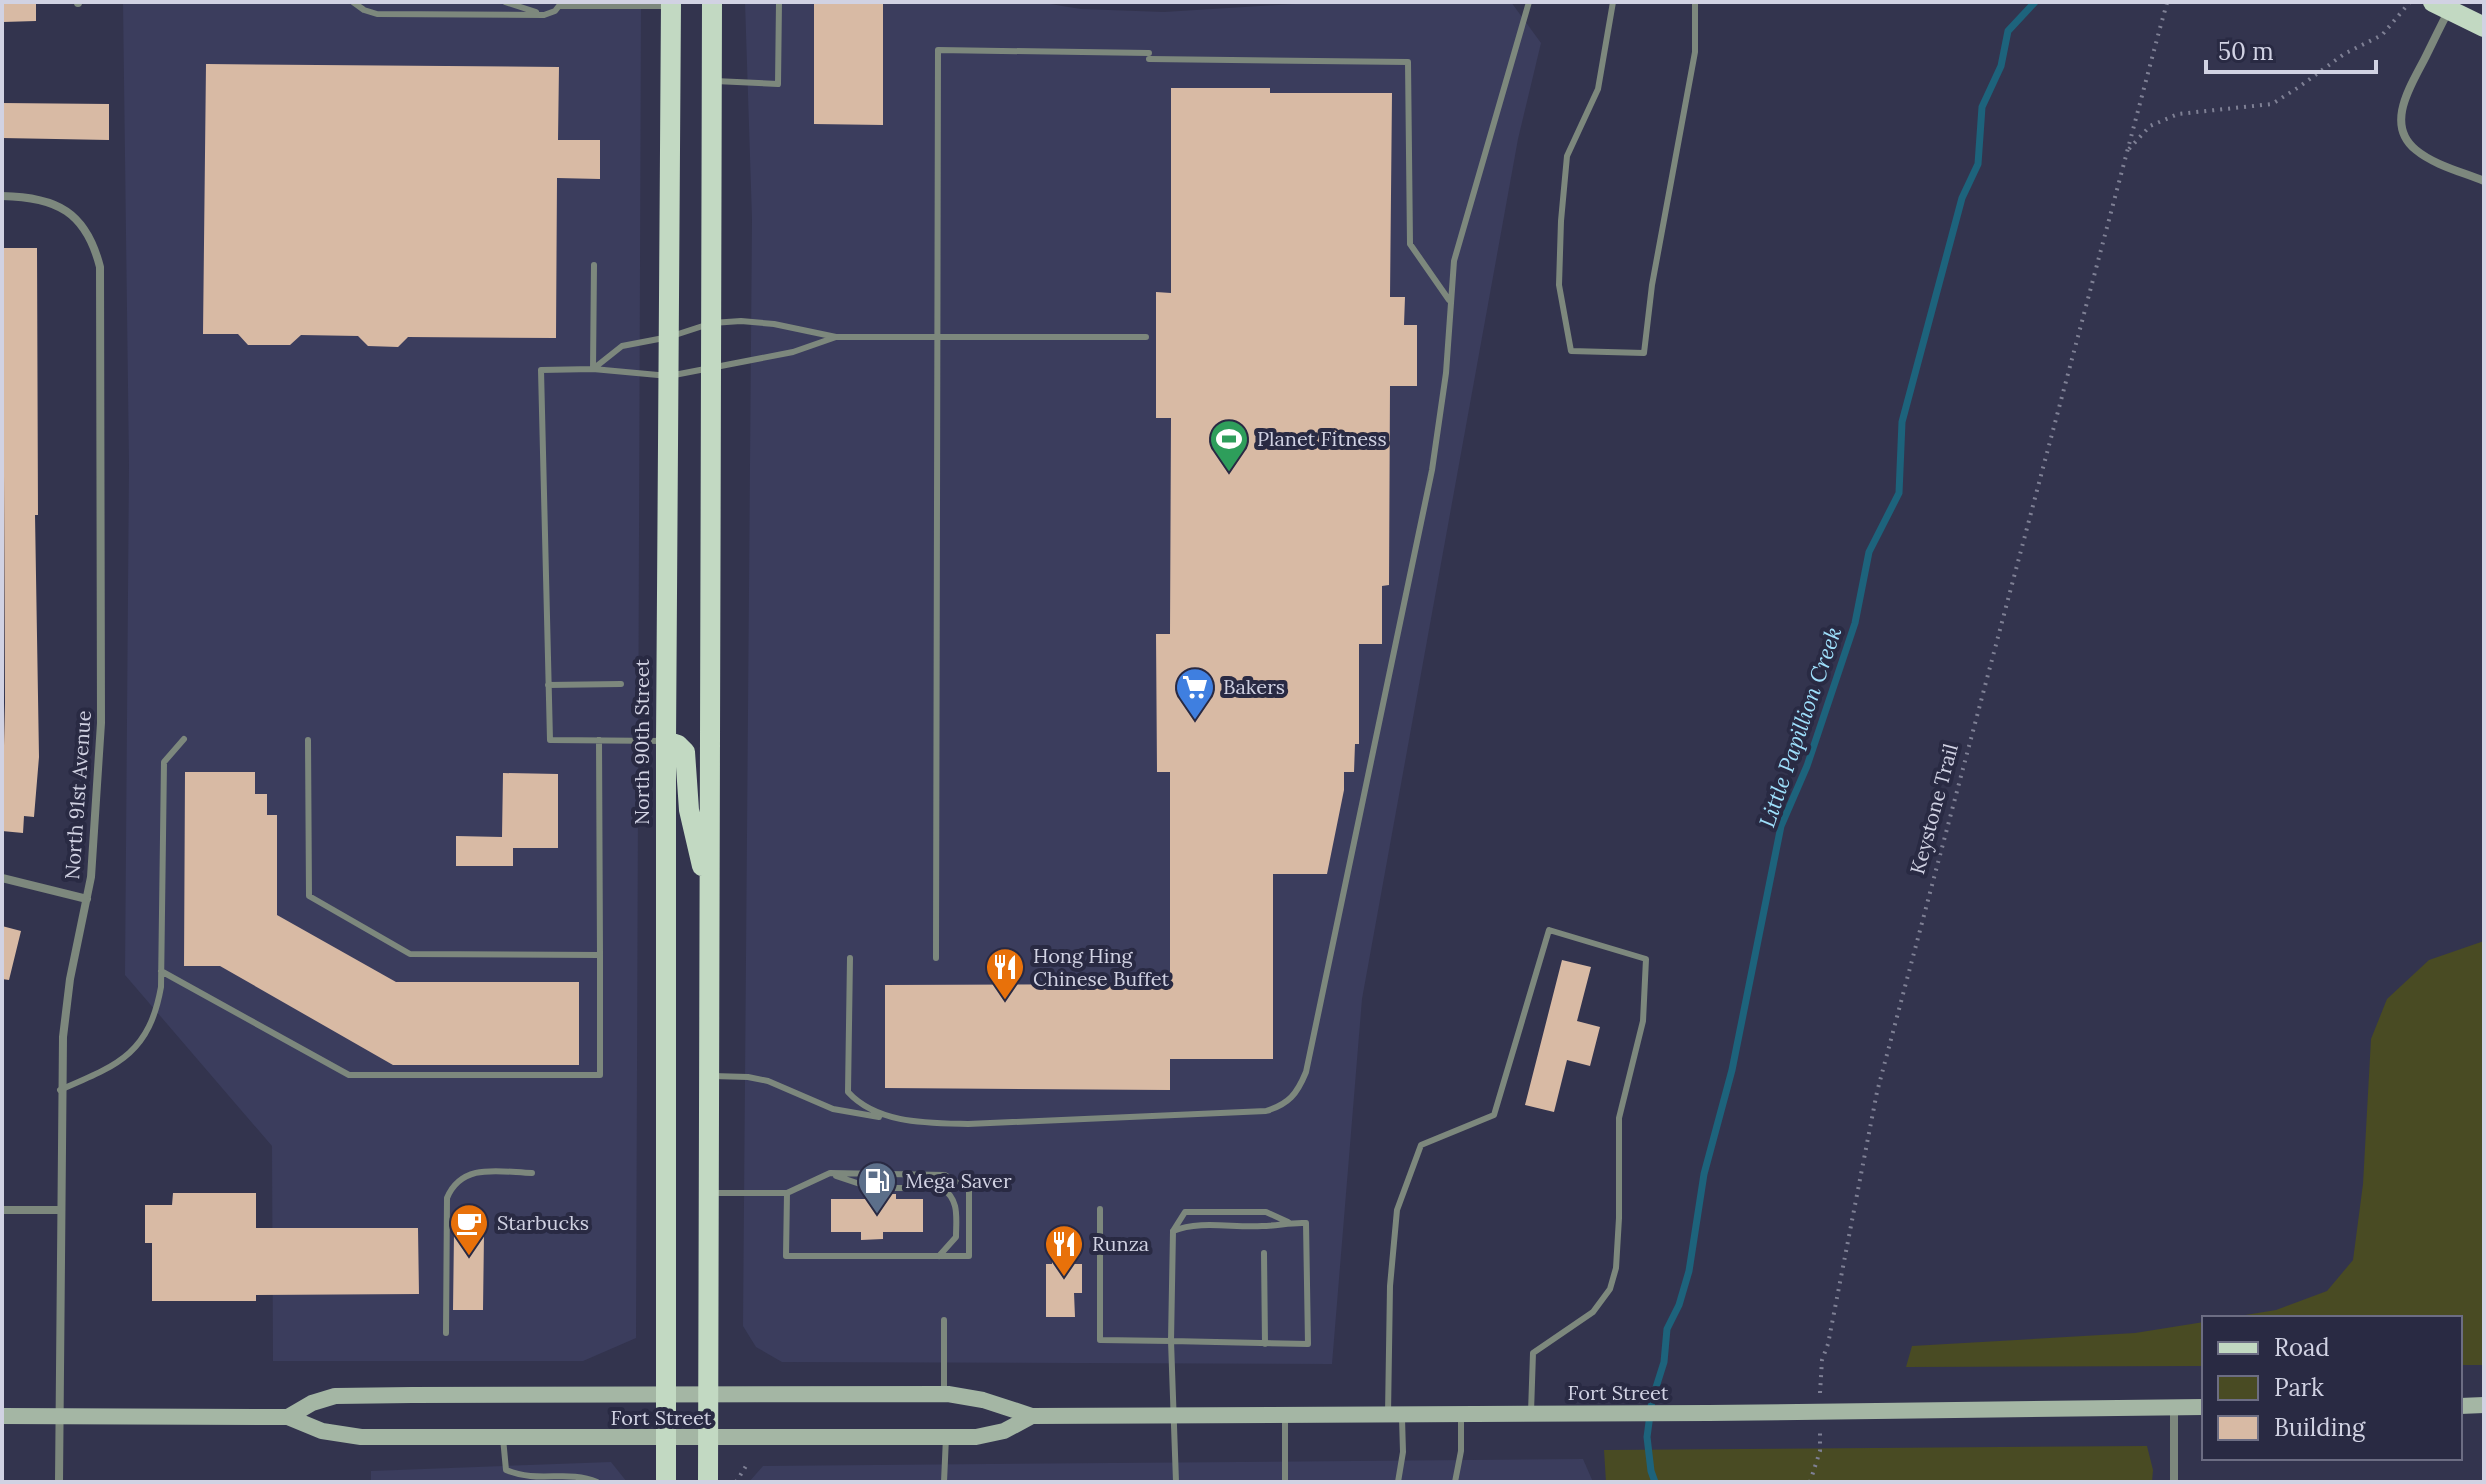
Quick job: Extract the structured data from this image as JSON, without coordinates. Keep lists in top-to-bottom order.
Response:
{
  "streets": {
    "main road": ["North 90th Street", "Fort Street"],
    "street": ["North 91st Avenue"],
    "path": ["Keystone Trail"]
  },
  "crossings": [
    ["North 90th Street", "Fort Street"],
    ["North 91st Avenue", "Fort Street"],
    ["Keystone Trail", "Fort Street"]
  ],
  "water": ["Little Papillion Creek"],
  "places": {
    "sports": ["Planet Fitness"],
    "supermarket": ["Bakers"],
    "restaurant": ["Hong Hing Chinese Buffet", "Runza"],
    "fuel station": ["Mega Saver"],
    "cafe": ["Starbucks"]
  },
  "legend": ["Road", "Park", "Building"],
  "scale_bar": "50 m"
}
